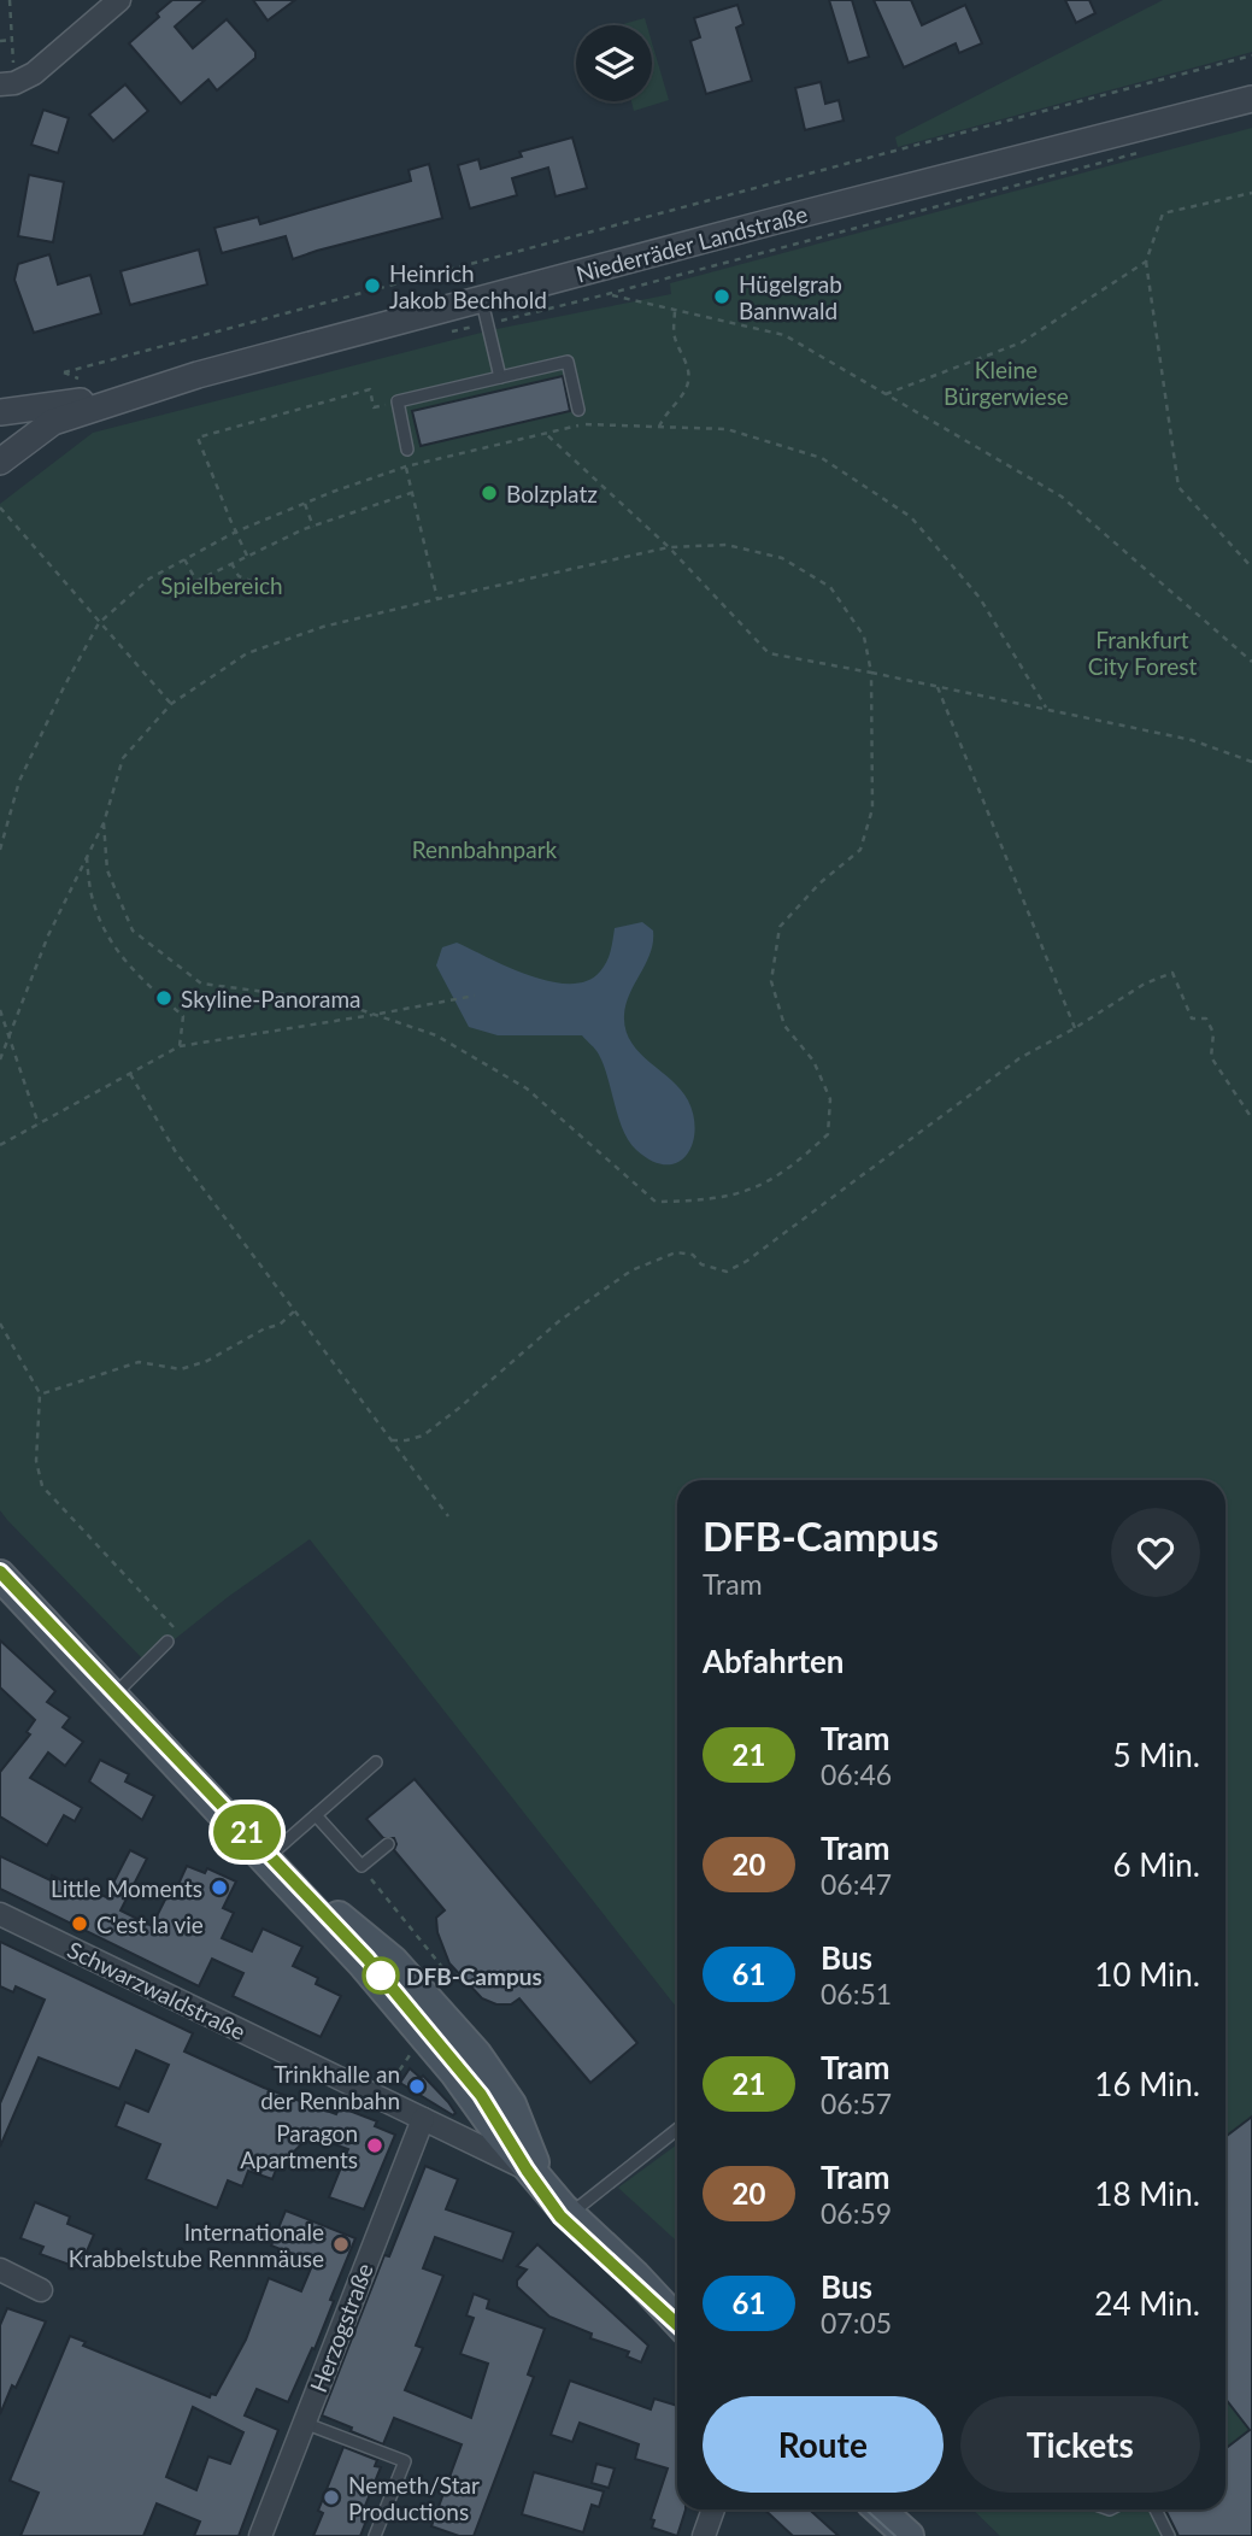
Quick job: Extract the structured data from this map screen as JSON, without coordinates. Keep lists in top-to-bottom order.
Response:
{
  "streets": {
    "street": ["Niederräder Landstraße", "Schwarzwaldstraße", "Herzogstraße"]
  },
  "crossings": [
    ["Schwarzwaldstraße", "Herzogstraße"]
  ],
  "parks": [
    "Kleine Bürgerwiese",
    "Spielbereich",
    "Frankfurt City Forest",
    "Rennbahnpark"
  ],
  "places": [
    "Heinrich Jakob Bechhold",
    "Hügelgrab Bannwald",
    "Bolzplatz",
    "Skyline-Panorama",
    "Little Moments",
    "C'est la vie",
    "DFB-Campus",
    "Trinkhalle an der Rennbahn",
    "Paragon Apartments",
    "Internationale Krabbelstube Rennmäuse",
    "Nemeth/Star Productions"
  ],
  "lines": ["tram line 21"],
  "page": {
    "on_map": "21",
    "heading": [
      ["DFB-Campus", "Tram"],
      "Abfahrten"
    ],
    "list": [
      {
        "mark": "21",
        "name": "Tram",
        "note": "06:46",
        "value": "5 Min."
      },
      {
        "mark": "20",
        "name": "Tram",
        "note": "06:47",
        "value": "6 Min."
      },
      {
        "mark": "61",
        "name": "Bus",
        "note": "06:51",
        "value": "10 Min."
      },
      {
        "mark": "21",
        "name": "Tram",
        "note": "06:57",
        "value": "16 Min."
      },
      {
        "mark": "20",
        "name": "Tram",
        "note": "06:59",
        "value": "18 Min."
      },
      {
        "mark": "61",
        "name": "Bus",
        "note": "07:05",
        "value": "24 Min."
      }
    ],
    "buttons": ["Route", "Tickets"]
  }
}
